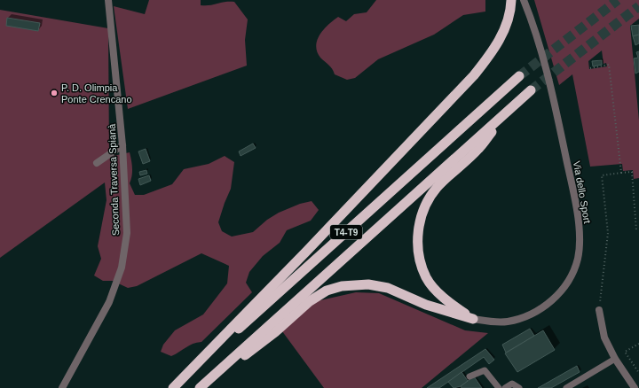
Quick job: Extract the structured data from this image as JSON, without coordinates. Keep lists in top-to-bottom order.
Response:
{
  "streets": {
    "highway": ["T4-T9"],
    "street": ["Seconda Traversa Spianà", "Via dello Sport"]
  },
  "places": ["P. D. Olimpia Ponte Crencano"]
}
